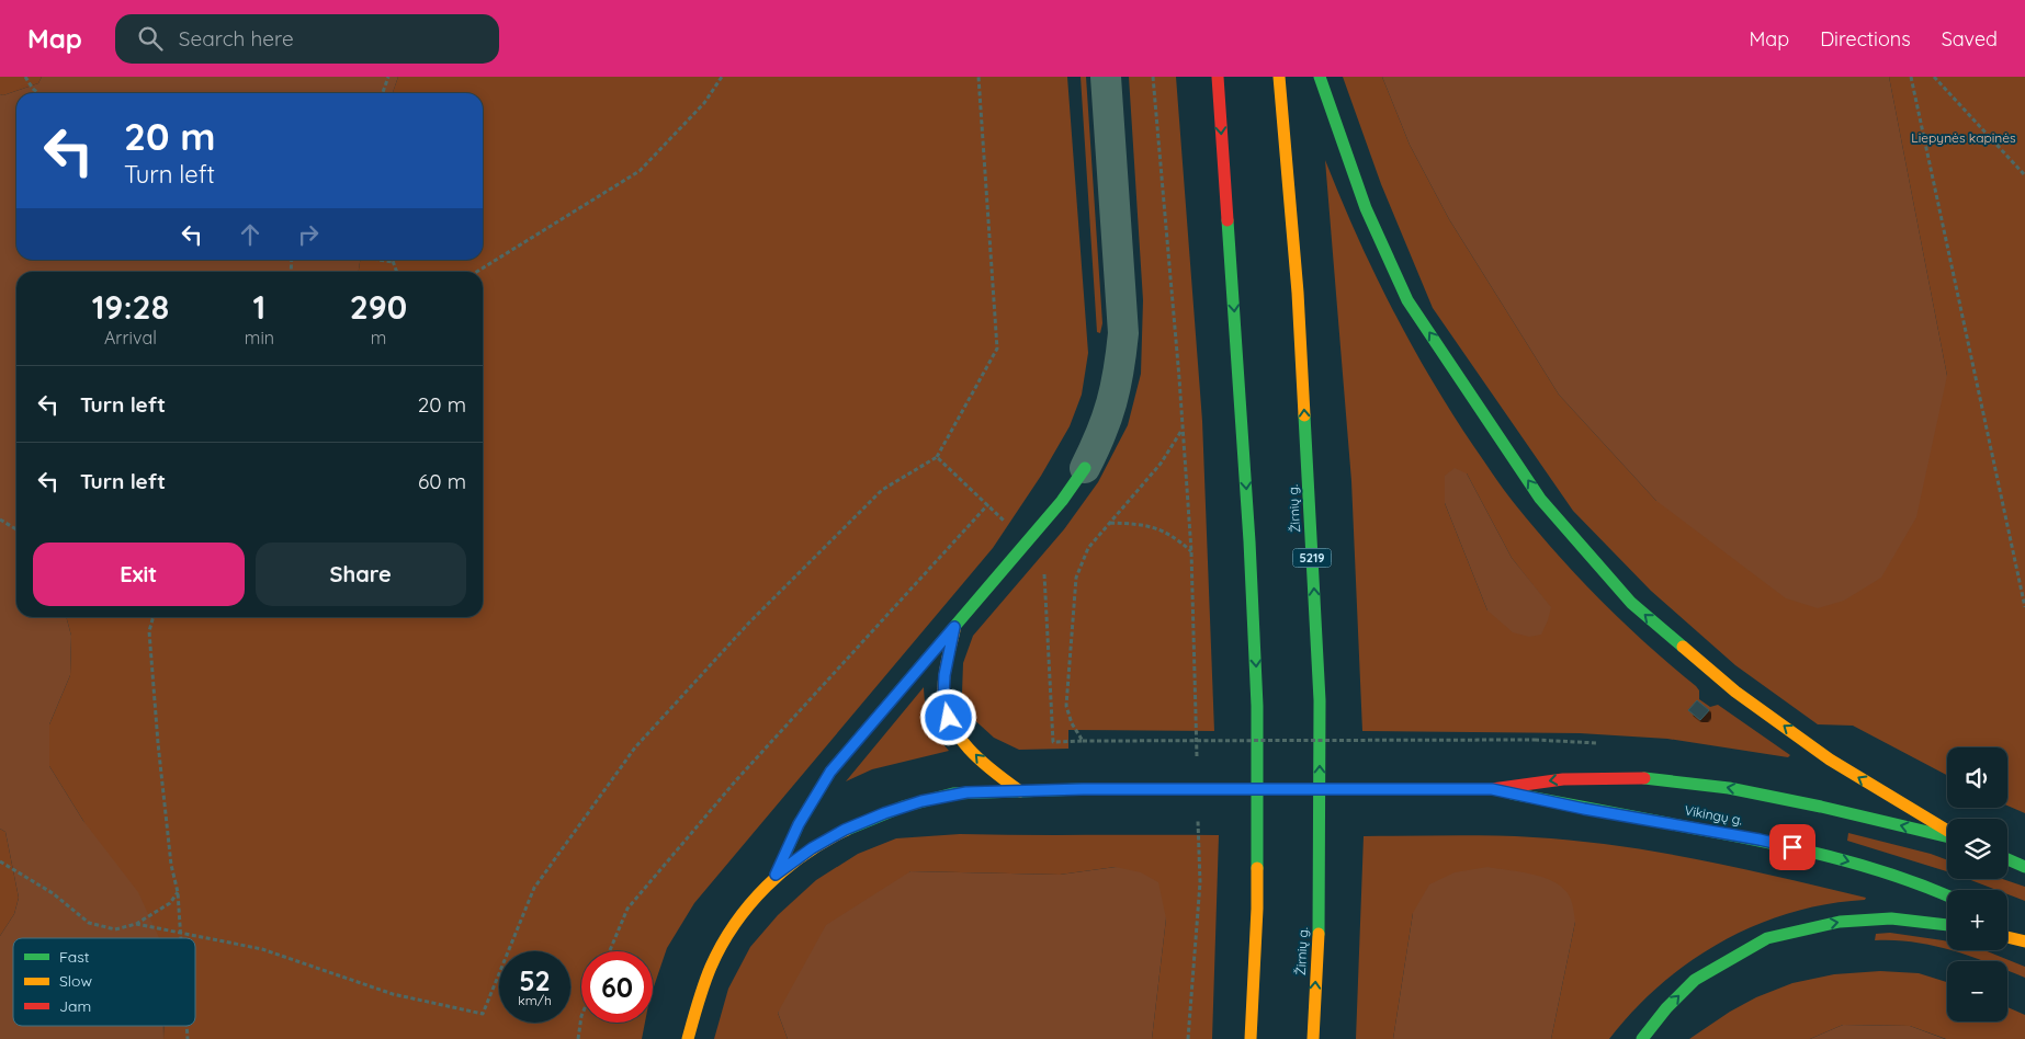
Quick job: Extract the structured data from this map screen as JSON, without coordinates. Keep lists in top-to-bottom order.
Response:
{
  "streets": {
    "main road": ["Žirnių g.", "5219", "Vikingų g."]
  },
  "parks": ["Liepynės kapinės"],
  "legend": ["Fast", "Slow", "Jam"],
  "page": {
    "header": "Map",
    "search": "Search here",
    "nav": ["Map", "Directions", "Saved"],
    "turn": ["20 m", "Turn left"],
    "eta": [
      "19:28",
      "Arrival",
      "1",
      "min",
      "290",
      "m"
    ],
    "list": [
      {
        "name": "Turn left",
        "value": "20 m"
      },
      {
        "name": "Turn left",
        "value": "60 m"
      }
    ],
    "buttons": ["Exit", "Share"],
    "map_buttons": ["+", "−"],
    "speed": "52 km/h",
    "limit": "60"
  }
}
